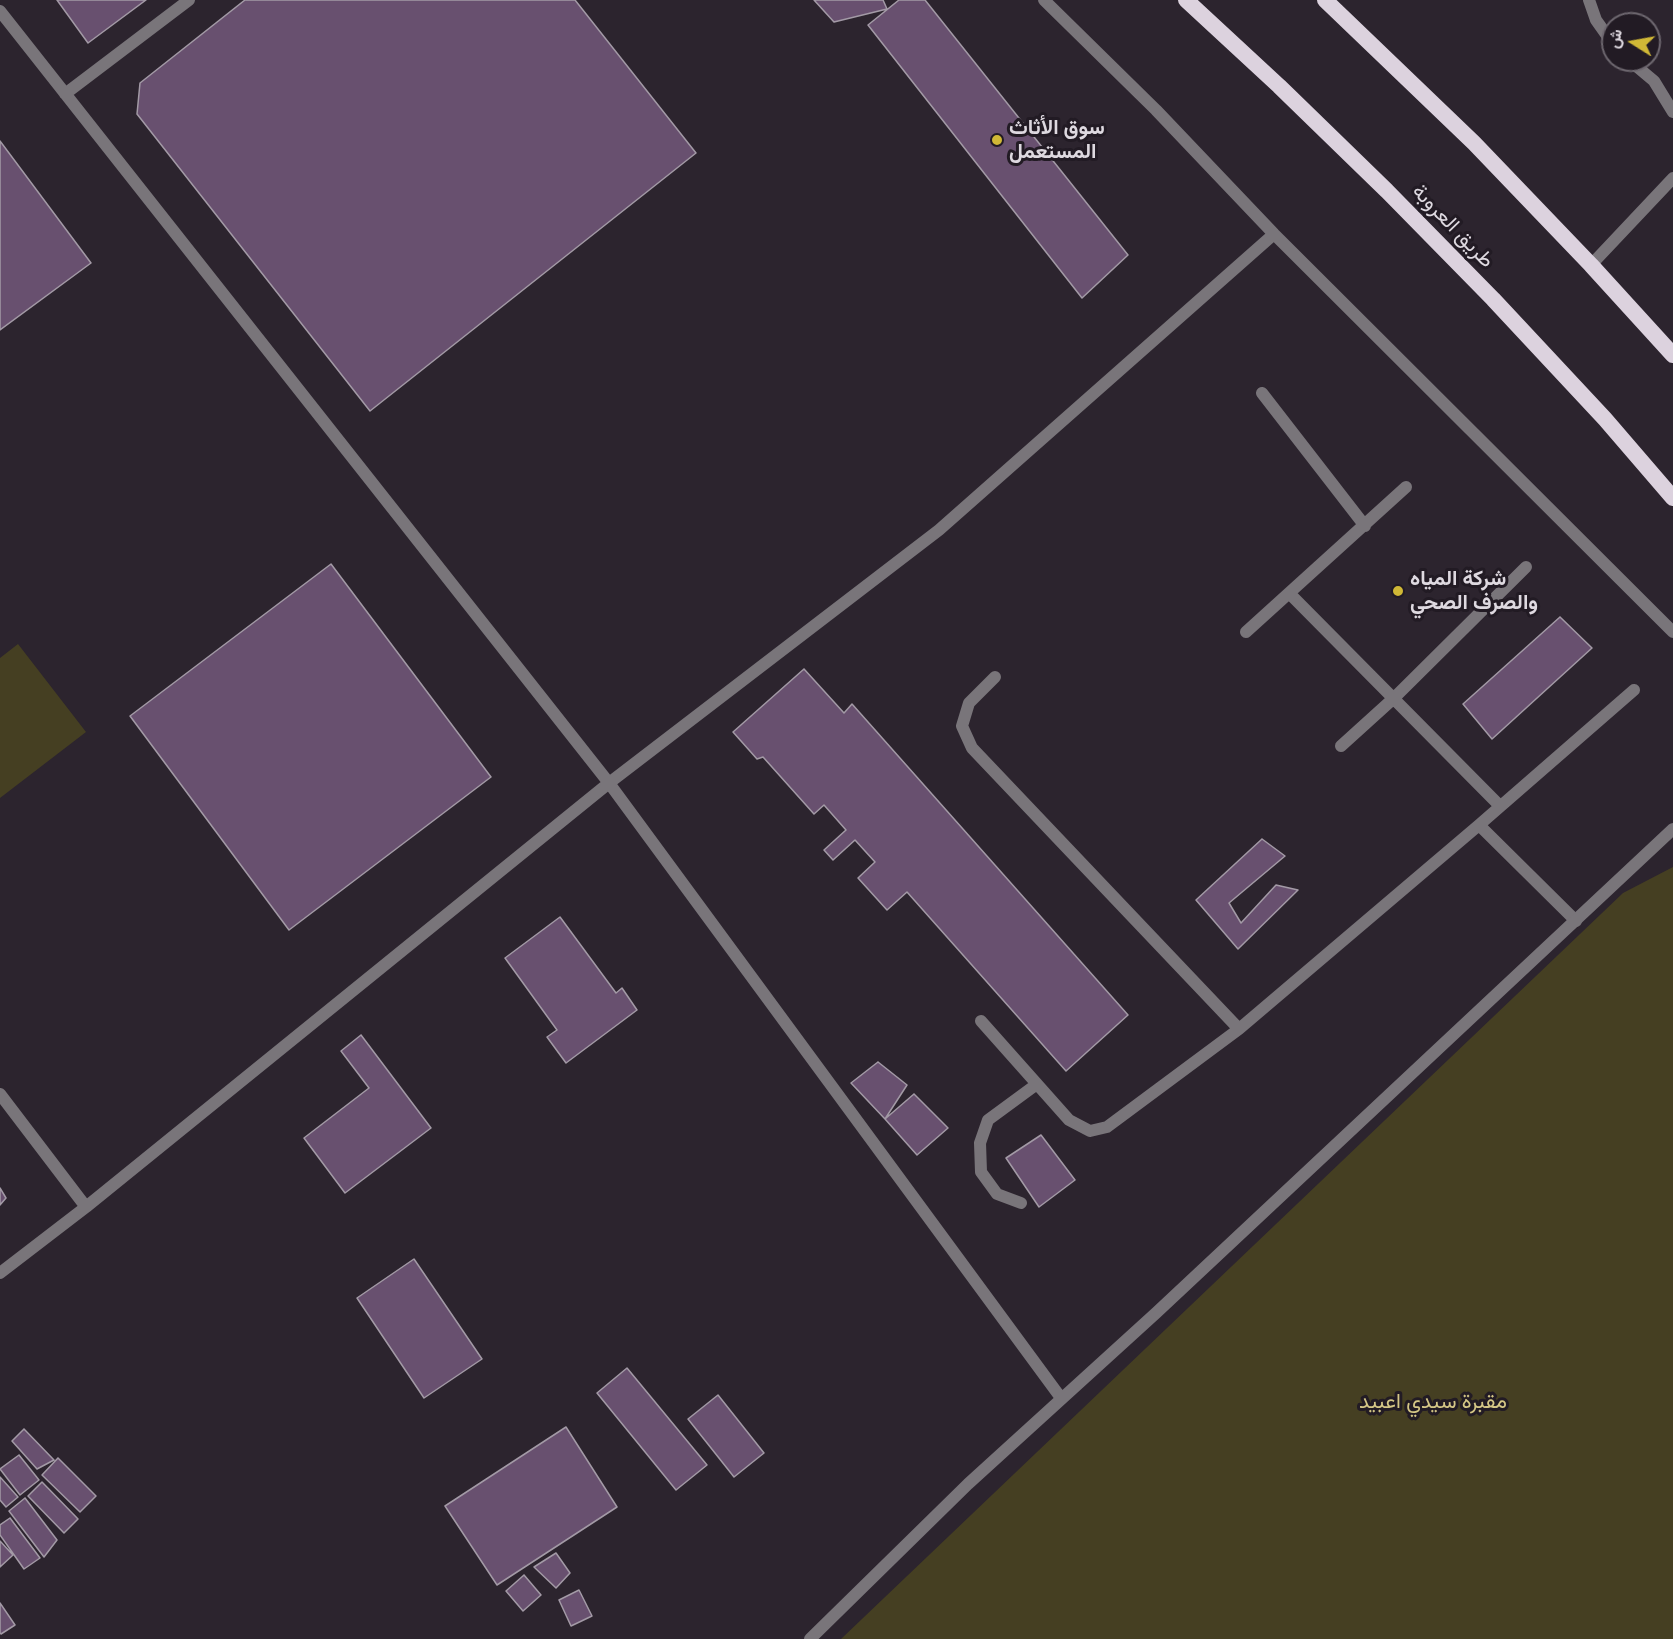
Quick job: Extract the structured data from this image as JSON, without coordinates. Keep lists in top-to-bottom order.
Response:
{
  "streets": {
    "highway": ["طريق العروبة"]
  },
  "parks": ["مقبرة سيدي اعبيد"],
  "places": ["سوق الأثاث المستعمل", "شركة المياه والصرف الصحي"],
  "north": "left"
}
